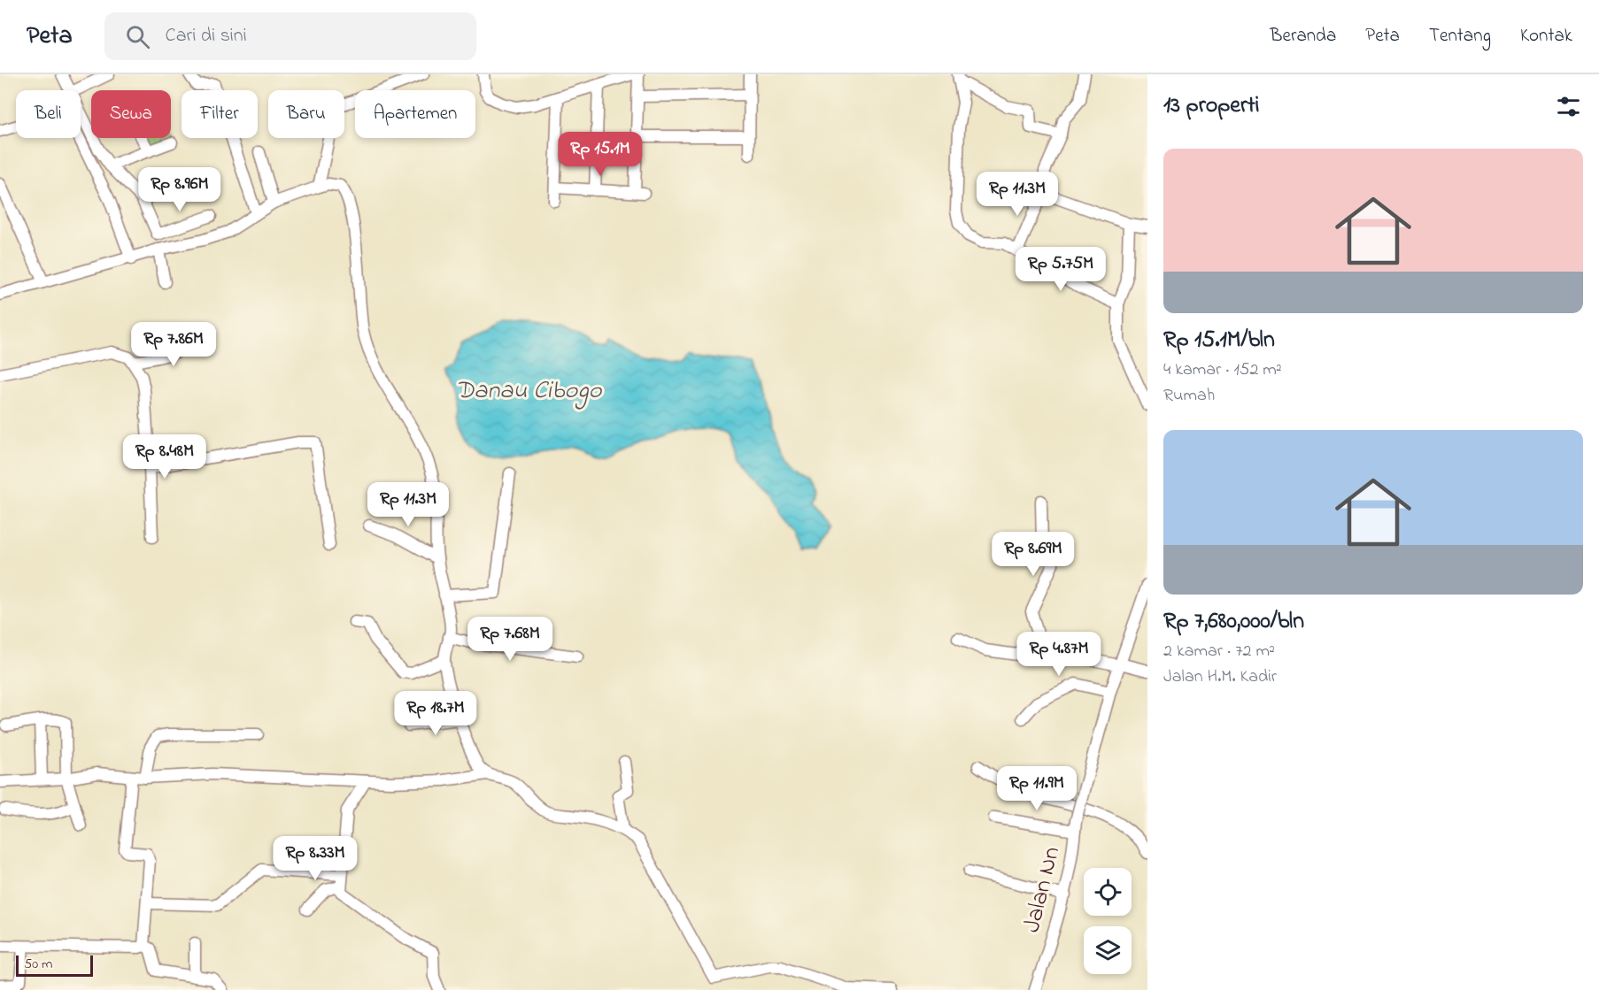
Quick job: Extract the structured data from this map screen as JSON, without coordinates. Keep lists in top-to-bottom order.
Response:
{
  "streets": {
    "street": ["Jalan Nn"]
  },
  "water": ["Danau Cibogo"],
  "scale_bar": "50 m",
  "page": {
    "header": "Peta",
    "search": "Cari di sini",
    "nav": [
      "Beranda",
      "Peta",
      "Tentang",
      "Kontak"
    ],
    "heading": "13 properti",
    "chip": [
      "Beli",
      "Sewa",
      "Filter",
      "Baru",
      "Apartemen"
    ],
    "price": [
      "Rp 15.1M",
      "Rp 8.96M",
      "Rp 11.3M",
      "Rp 5.75M",
      "Rp 7.86M",
      "Rp 8.48M",
      "Rp 11.3M",
      "Rp 8.69M",
      "Rp 7.68M",
      "Rp 4.87M",
      "Rp 18.7M",
      "Rp 11.9M",
      "Rp 8.33M"
    ],
    "list": [
      {
        "name": "Rp 15.1M/bln",
        "note": "4 kamar · 152 m² · Rumah"
      },
      {
        "name": "Rp 7,680,000/bln",
        "note": "2 kamar · 72 m² · Jalan H.M. Kadir"
      }
    ],
    "scale": "50 m"
  }
}
